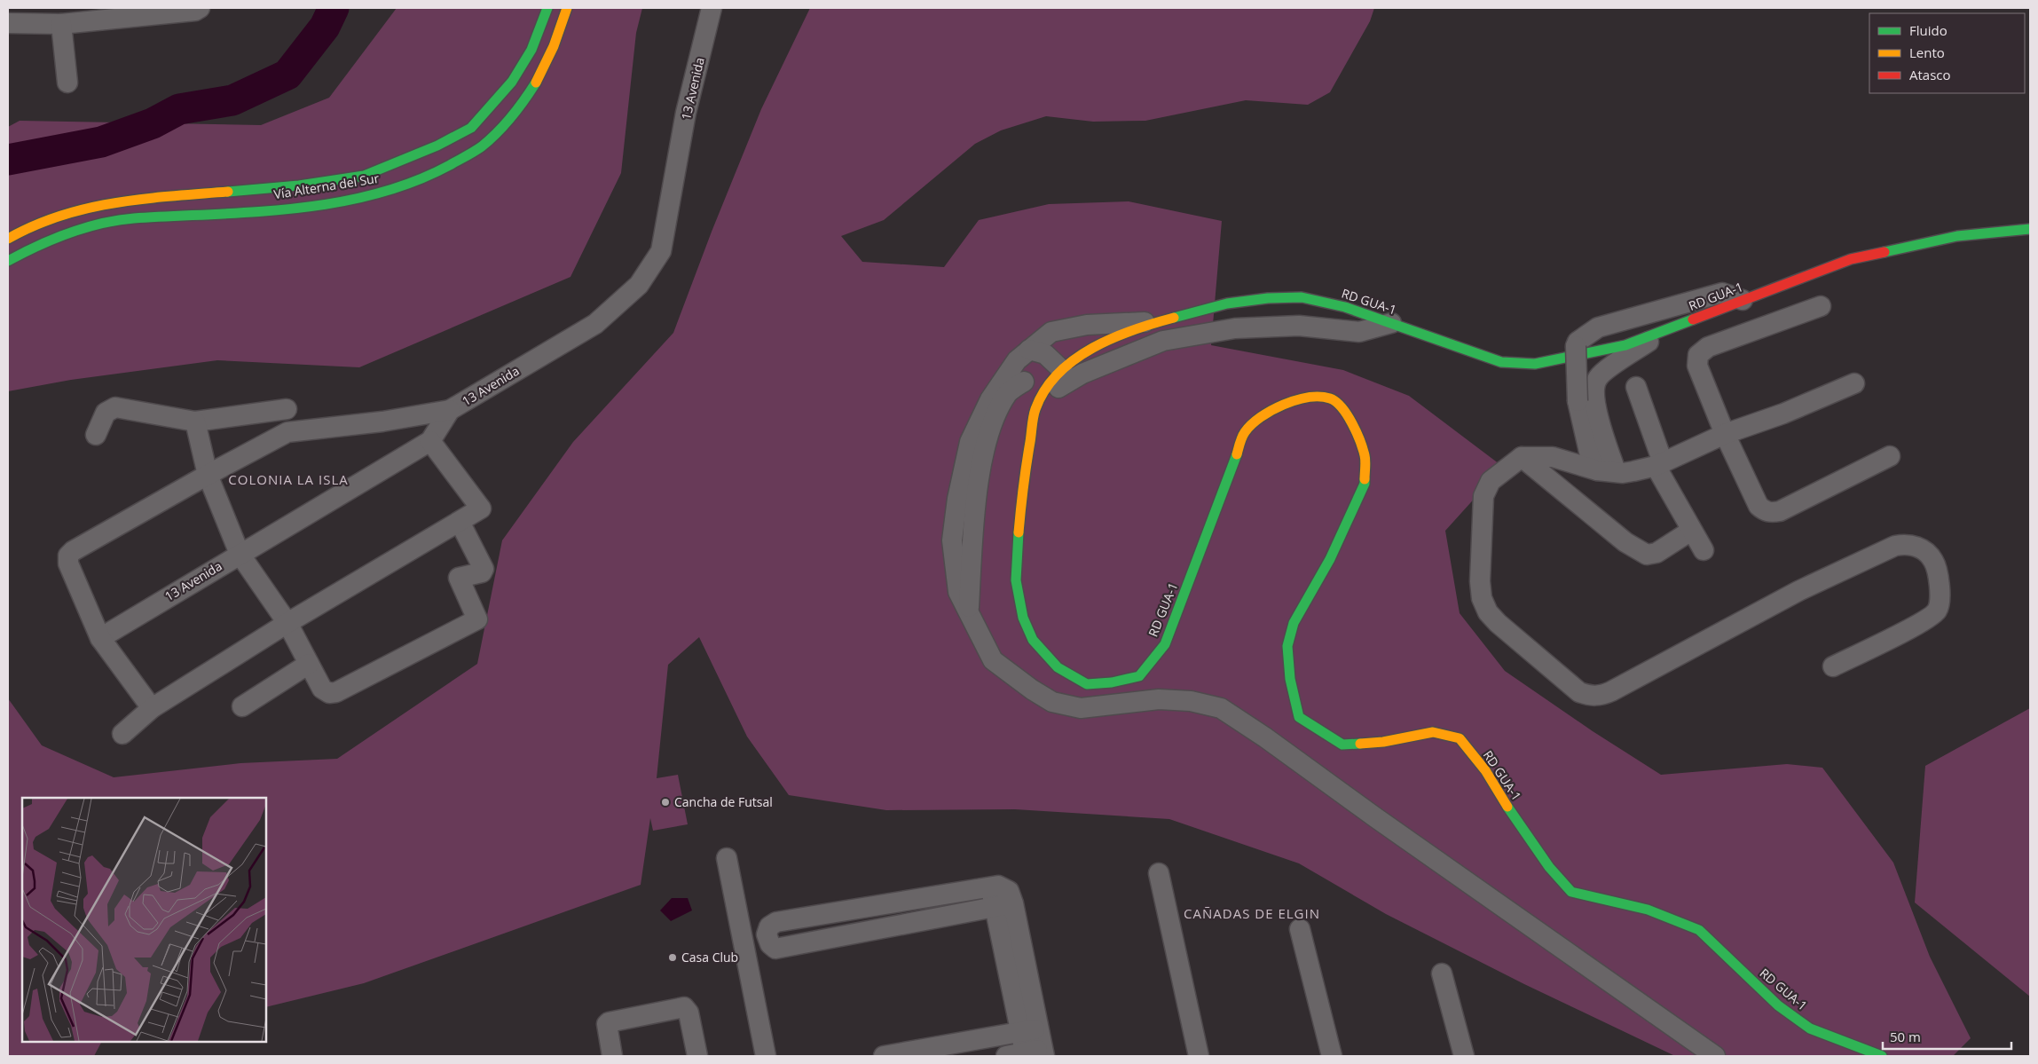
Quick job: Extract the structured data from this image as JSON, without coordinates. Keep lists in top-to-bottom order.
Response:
{
  "streets": {
    "main road": ["Vía Alterna del Sur", "RD GUA-1"],
    "street": ["13 Avenida"]
  },
  "districts": ["COLONIA LA ISLA", "CAÑADAS DE ELGIN"],
  "places": ["Cancha de Futsal", "Casa Club"],
  "legend": ["Fluido", "Lento", "Atasco"],
  "scale_bar": "50 m"
}
